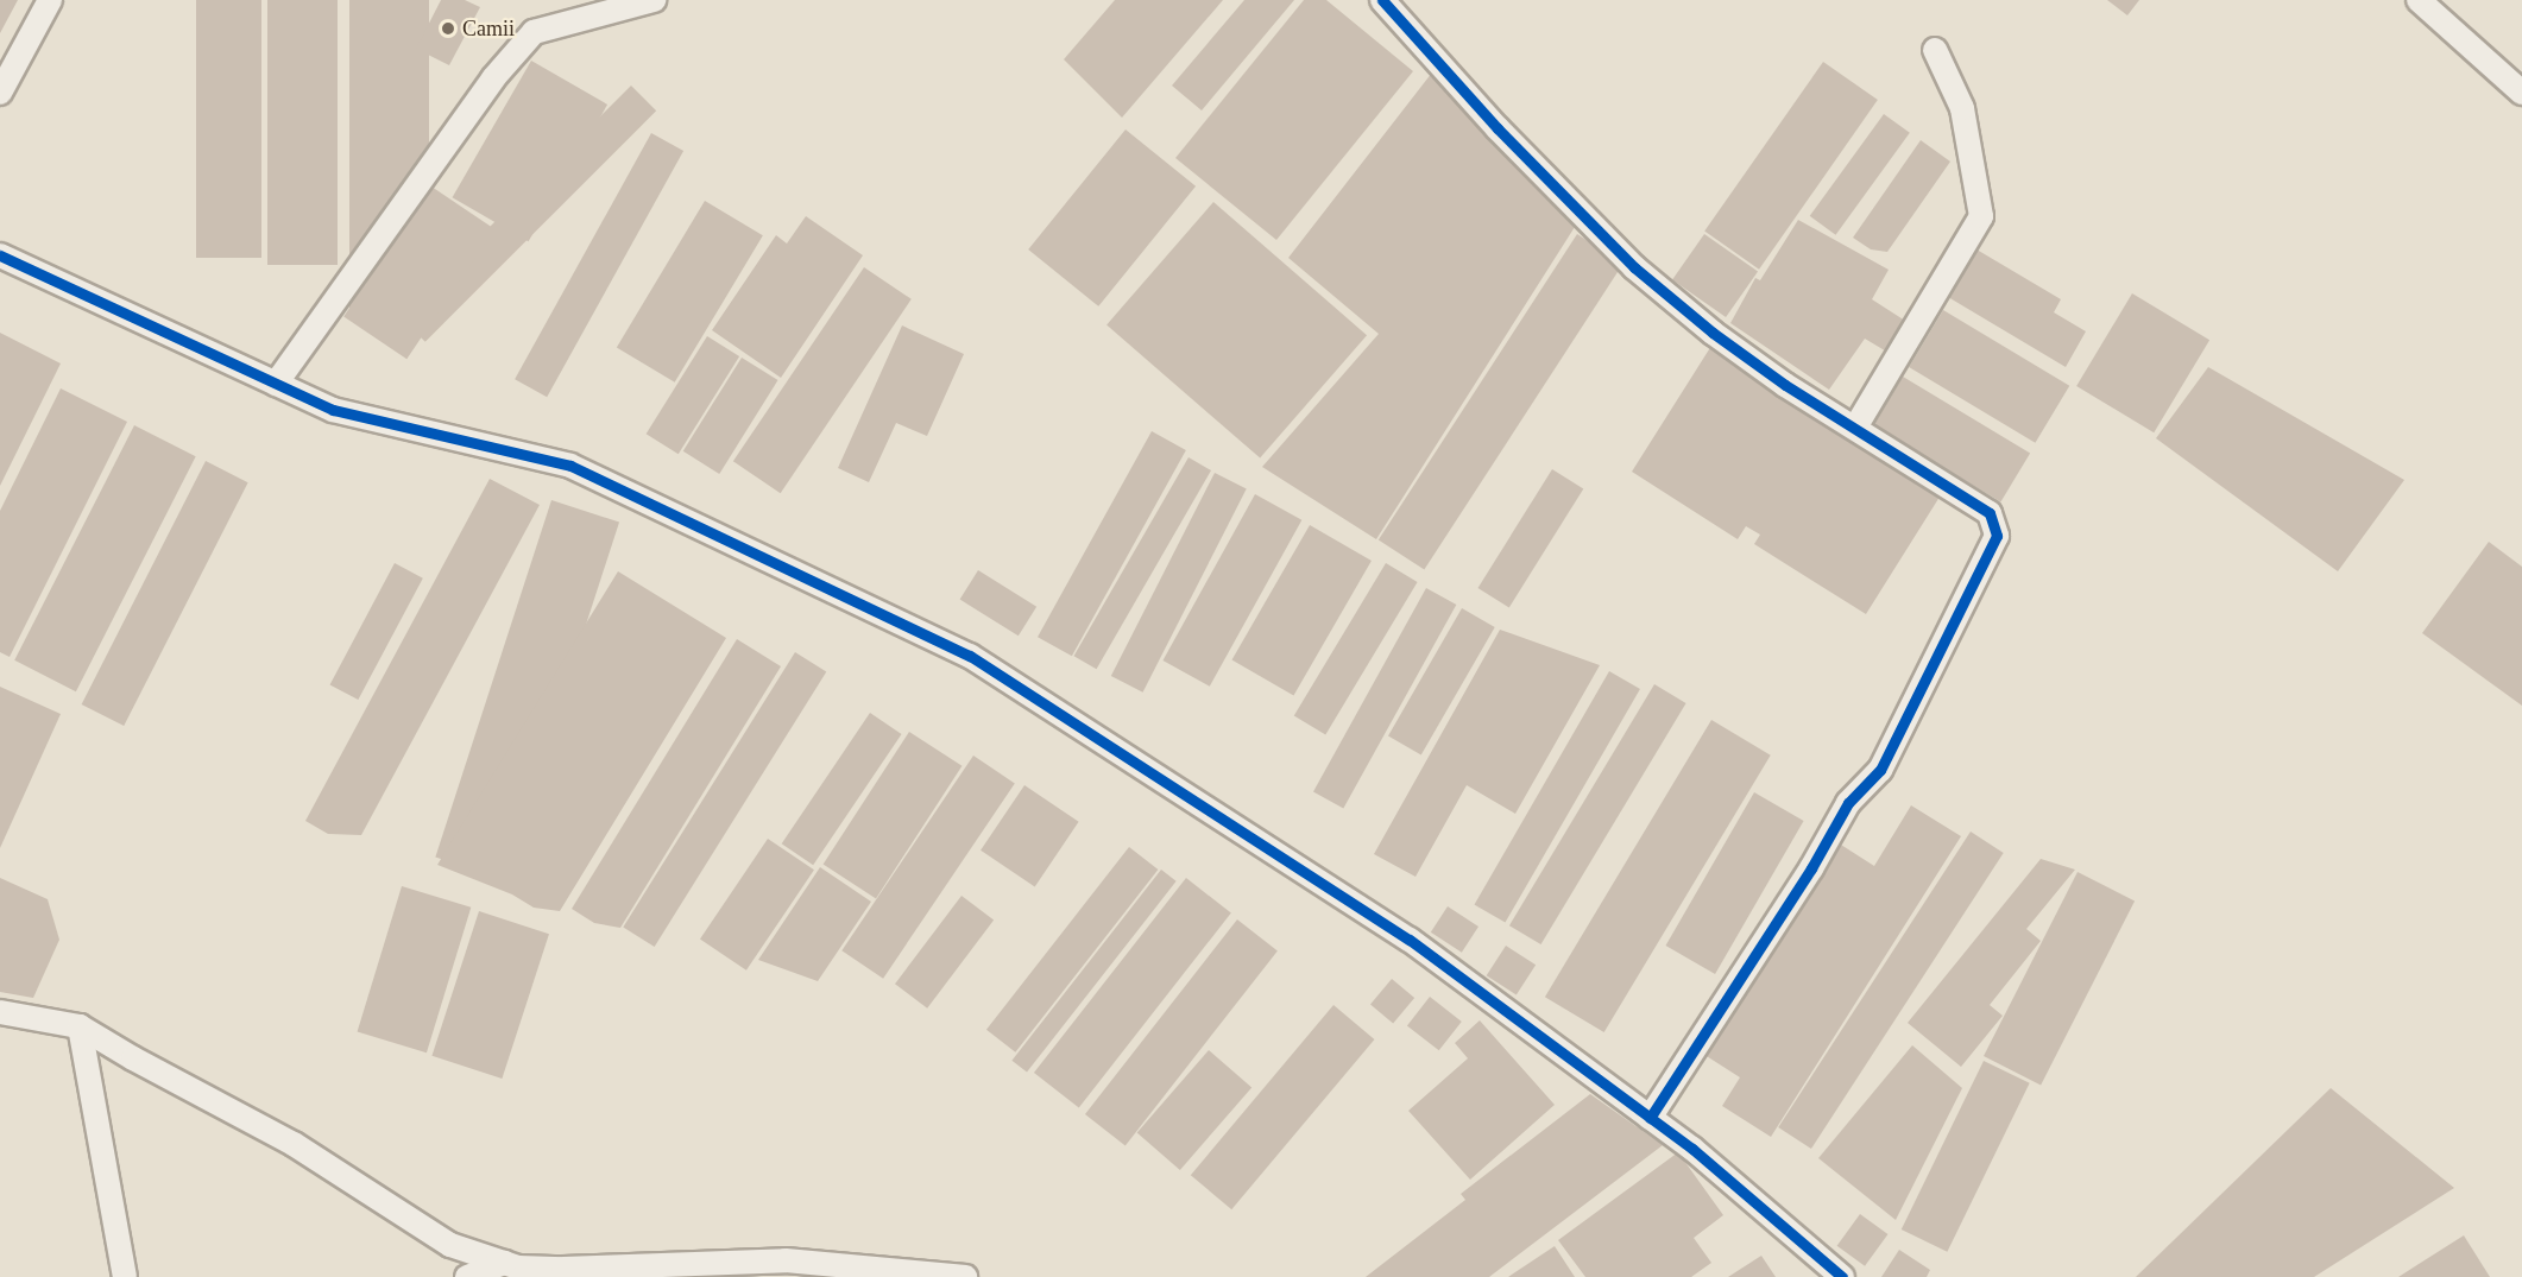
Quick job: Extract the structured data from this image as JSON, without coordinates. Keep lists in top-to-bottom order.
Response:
{
  "places": ["Camii"]
}
